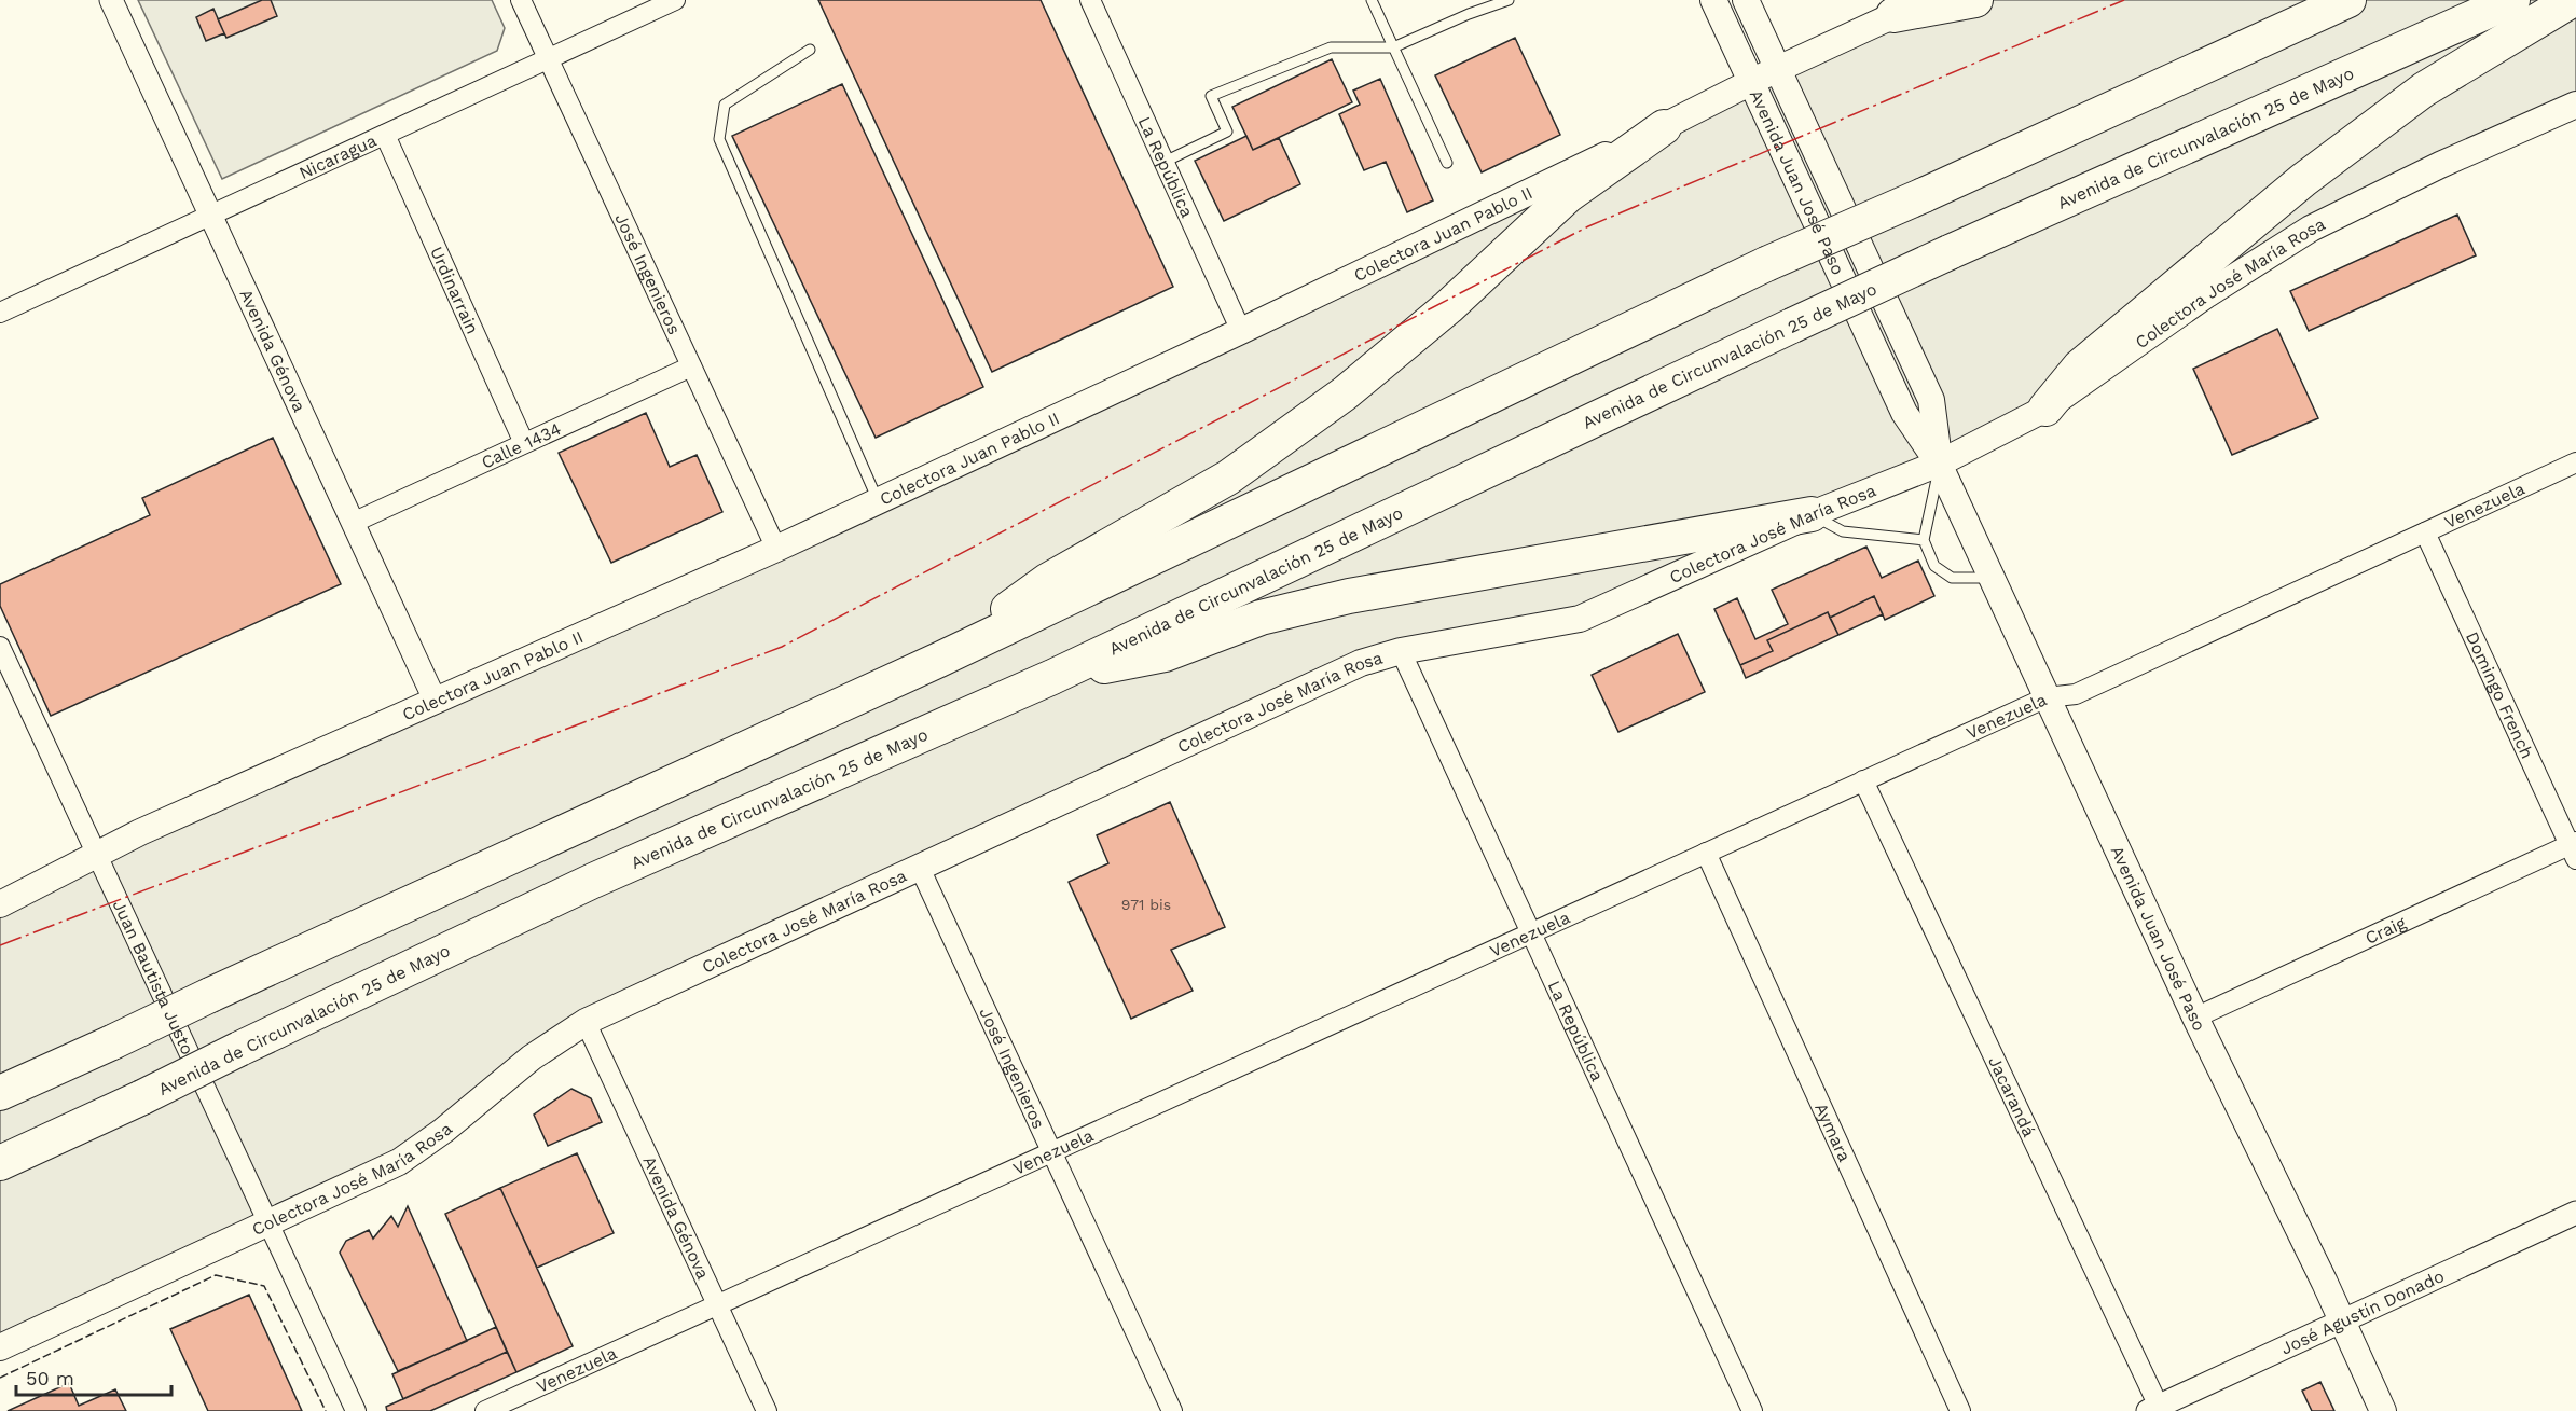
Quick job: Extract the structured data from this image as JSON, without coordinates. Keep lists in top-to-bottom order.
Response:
{
  "streets": {
    "highway": ["Avenida de Circunvalación 25 de Mayo"],
    "main road": ["Avenida Juan José Paso", "Colectora Juan Pablo II", "Colectora José María Rosa"],
    "street": [
      "Nicaragua",
      "La República",
      "José Ingenieros",
      "Urdinarrain",
      "Avenida Génova",
      "Calle 1434",
      "Venezuela",
      "Domingo French",
      "Craig",
      "Juan Bautista Justo",
      "Jacarandá",
      "Aymara",
      "José Agustín Donado"
    ]
  },
  "crossings": [
    ["Nicaragua", "José Ingenieros"],
    ["Nicaragua", "Urdinarrain"],
    ["Nicaragua", "Avenida Génova"],
    ["La República", "Colectora Juan Pablo II"],
    ["La República", "Colectora José María Rosa"],
    ["La República", "Venezuela"],
    ["Avenida Juan José Paso", "Colectora Juan Pablo II"],
    ["Avenida Juan José Paso", "Colectora José María Rosa"],
    ["Avenida Juan José Paso", "Venezuela"],
    ["Avenida Juan José Paso", "Craig"],
    ["Avenida Juan José Paso", "José Agustín Donado"],
    ["Colectora Juan Pablo II", "José Ingenieros"],
    ["Colectora Juan Pablo II", "Avenida Génova"],
    ["Colectora Juan Pablo II", "Juan Bautista Justo"],
    ["José Ingenieros", "Colectora José María Rosa"],
    ["José Ingenieros", "Calle 1434"],
    ["José Ingenieros", "Venezuela"],
    ["Colectora José María Rosa", "Avenida Génova"],
    ["Colectora José María Rosa", "Juan Bautista Justo"],
    ["Urdinarrain", "Calle 1434"],
    ["Avenida Génova", "Calle 1434"],
    ["Avenida Génova", "Venezuela"],
    ["Venezuela", "Domingo French"],
    ["Venezuela", "Jacarandá"],
    ["Venezuela", "Aymara"],
    ["Domingo French", "Craig"],
    ["Jacarandá", "José Agustín Donado"]
  ],
  "house_numbers": ["971 bis"],
  "scale_bar": "50 m"
}
